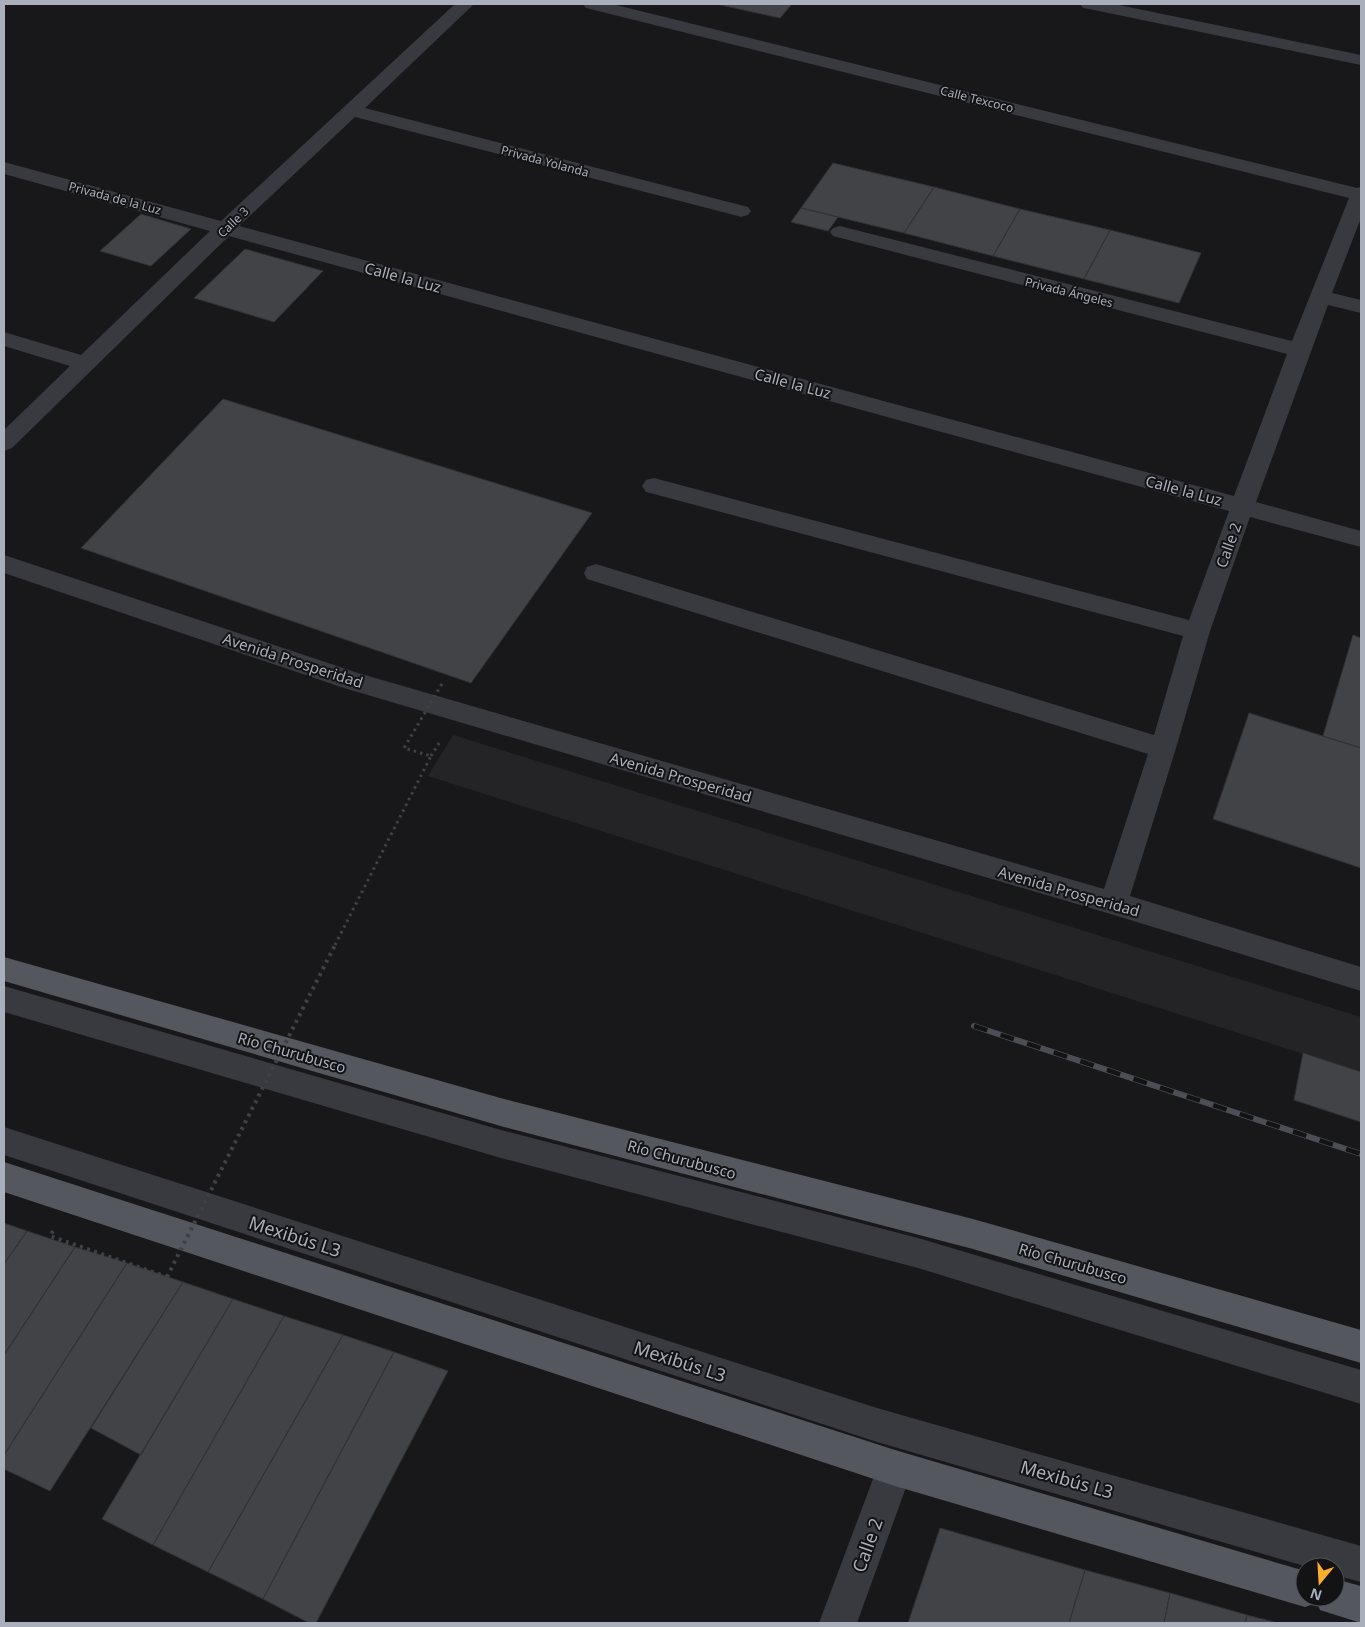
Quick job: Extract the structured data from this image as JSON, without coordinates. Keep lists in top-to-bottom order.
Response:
{
  "streets": {
    "main road": ["Río Churubusco"],
    "street": [
      "Calle Texcoco",
      "Privada Yolanda",
      "Privada de la Luz",
      "Calle 3",
      "Calle la Luz",
      "Privada Ángeles",
      "Calle 2",
      "Avenida Prosperidad",
      "Mexibús L3"
    ]
  },
  "crossings": [
    ["Calle Texcoco", "Calle 2"],
    ["Privada Yolanda", "Calle 3"],
    ["Privada de la Luz", "Calle 3"],
    ["Privada de la Luz", "Calle la Luz"],
    ["Calle 3", "Calle la Luz"],
    ["Calle la Luz", "Calle 2"],
    ["Privada Ángeles", "Calle 2"],
    ["Calle 2", "Avenida Prosperidad"]
  ],
  "north": "bottom"
}
